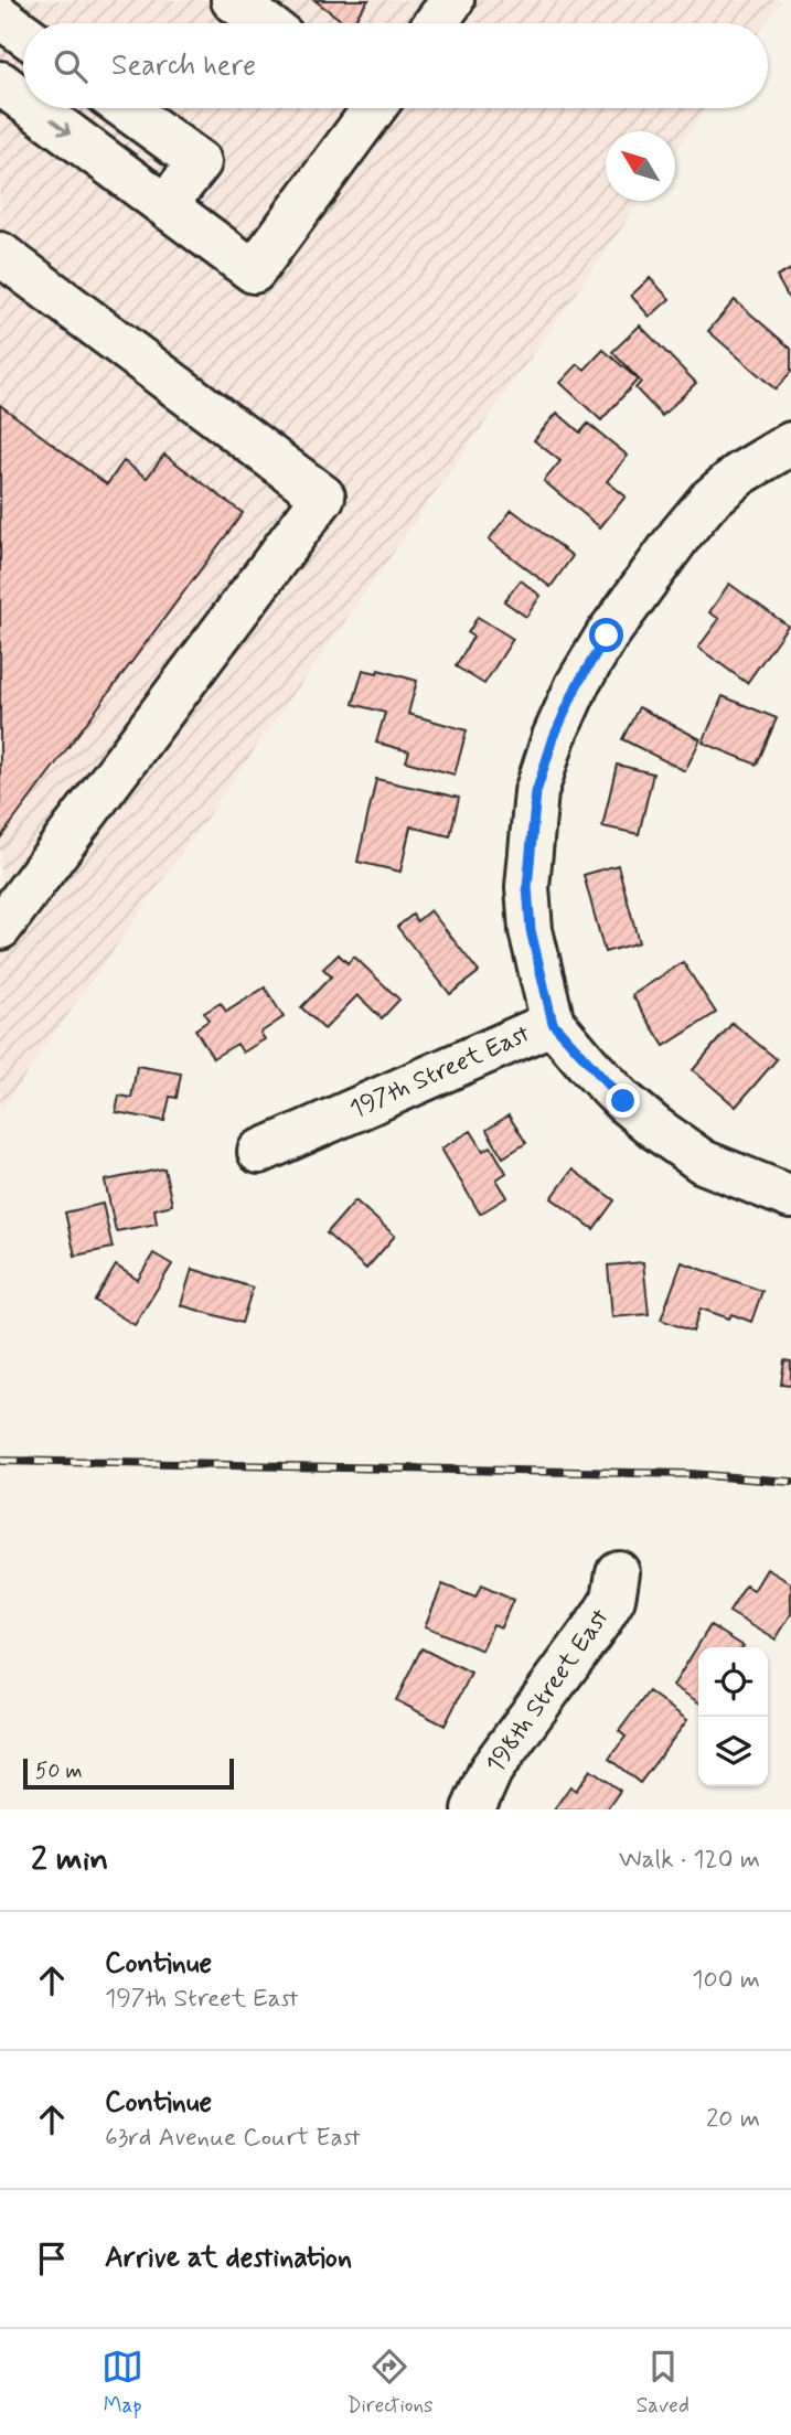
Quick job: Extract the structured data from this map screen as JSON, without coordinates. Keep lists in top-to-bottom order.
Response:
{
  "streets": {
    "street": ["197th Street East", "198th Street East"]
  },
  "scale_bar": "50 m",
  "north": "top left",
  "page": {
    "search": "Search here",
    "scale": "50 m",
    "heading": ["2 min", "Walk · 120 m"],
    "list": [
      ["Continue", "197th Street East", "100 m"],
      ["Continue", "63rd Avenue Court East", "20 m"],
      "Arrive at destination"
    ],
    "nav": ["Map", "Directions", "Saved"]
  }
}
